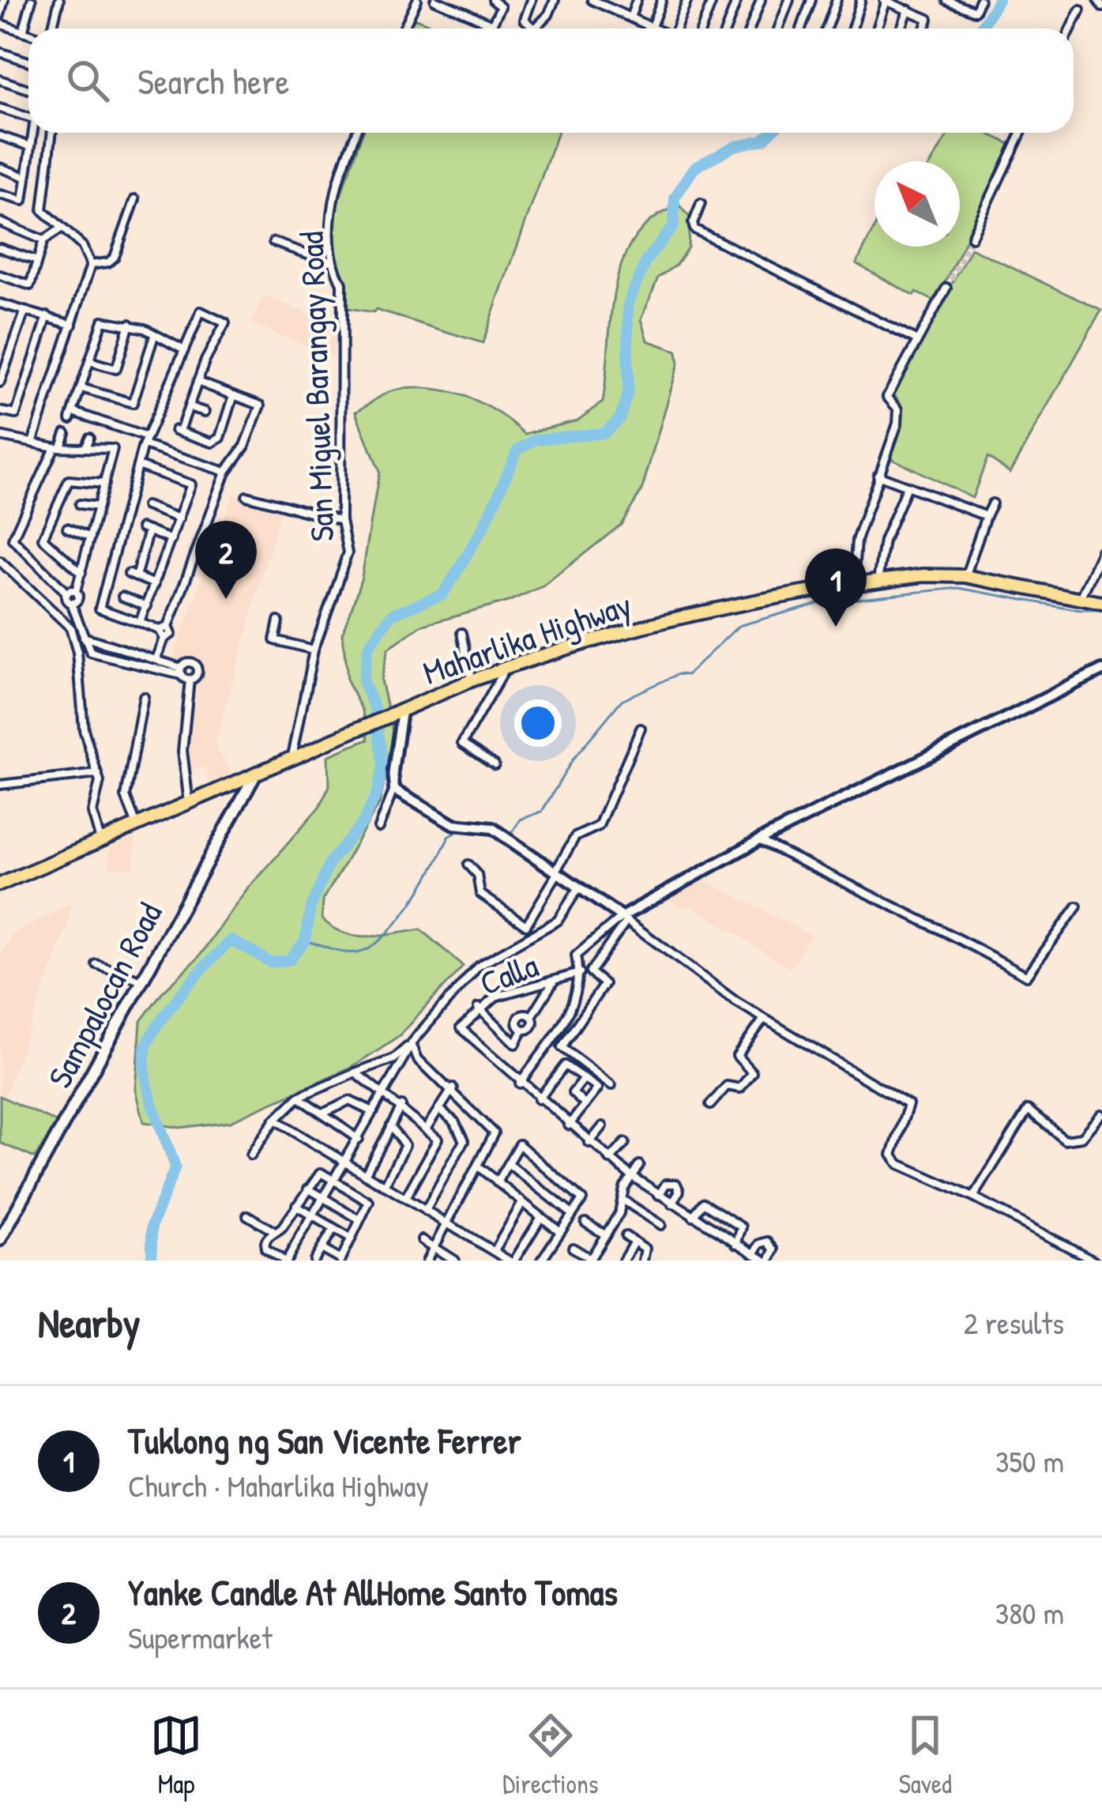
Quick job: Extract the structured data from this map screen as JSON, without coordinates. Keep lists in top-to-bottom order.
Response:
{
  "streets": {
    "highway": ["Maharlika Highway"],
    "main road": ["Sampalocan Road"],
    "street": ["San Miguel Barangay Road", "Calla"]
  },
  "crossings": [
    ["San Miguel Barangay Road", "Maharlika Highway"],
    ["Maharlika Highway", "Sampalocan Road"]
  ],
  "north": "top left",
  "page": {
    "search": "Search here",
    "pins": ["2", "1"],
    "heading": ["Nearby", "2 results"],
    "list": [
      {
        "mark": "1",
        "name": "Tuklong ng San Vicente Ferrer",
        "note": "Church · Maharlika Highway",
        "value": "350 m"
      },
      {
        "mark": "2",
        "name": "Yanke Candle At AllHome Santo Tomas",
        "note": "Supermarket",
        "value": "380 m"
      }
    ],
    "nav": ["Map", "Directions", "Saved"]
  }
}
